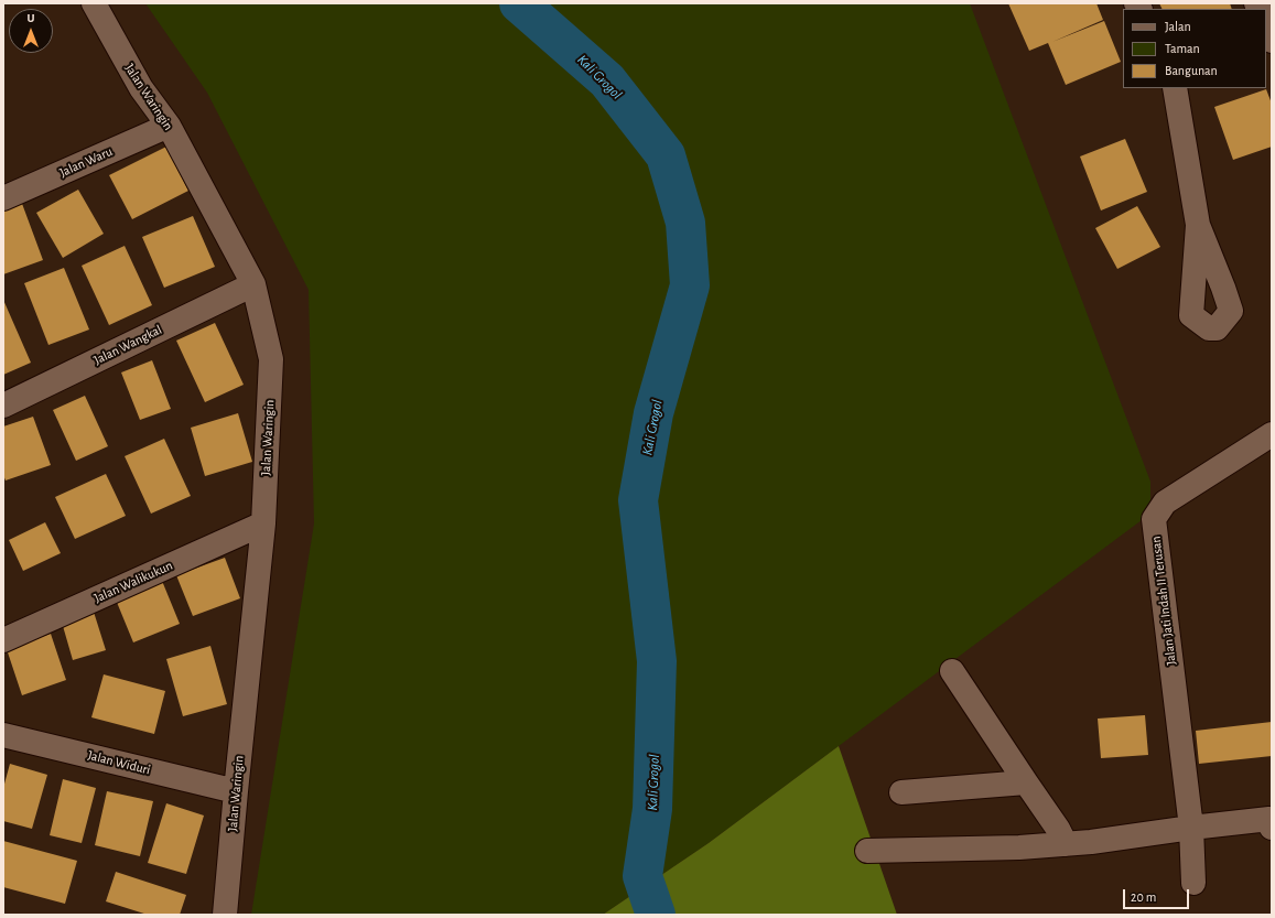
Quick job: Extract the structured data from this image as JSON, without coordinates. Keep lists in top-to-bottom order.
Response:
{
  "streets": {
    "street": [
      "Jalan Waringin",
      "Jalan Waru",
      "Jalan Wangkal",
      "Jalan Walikukun",
      "Jalan Jati Indah II Terusan",
      "Jalan Widuri"
    ]
  },
  "crossings": [
    ["Jalan Waringin", "Jalan Waru"],
    ["Jalan Waringin", "Jalan Wangkal"],
    ["Jalan Waringin", "Jalan Walikukun"],
    ["Jalan Waringin", "Jalan Widuri"]
  ],
  "water": ["Kali Grogol"],
  "legend": ["Jalan", "Taman", "Bangunan"],
  "scale_bar": "20 m",
  "north": "top"
}
